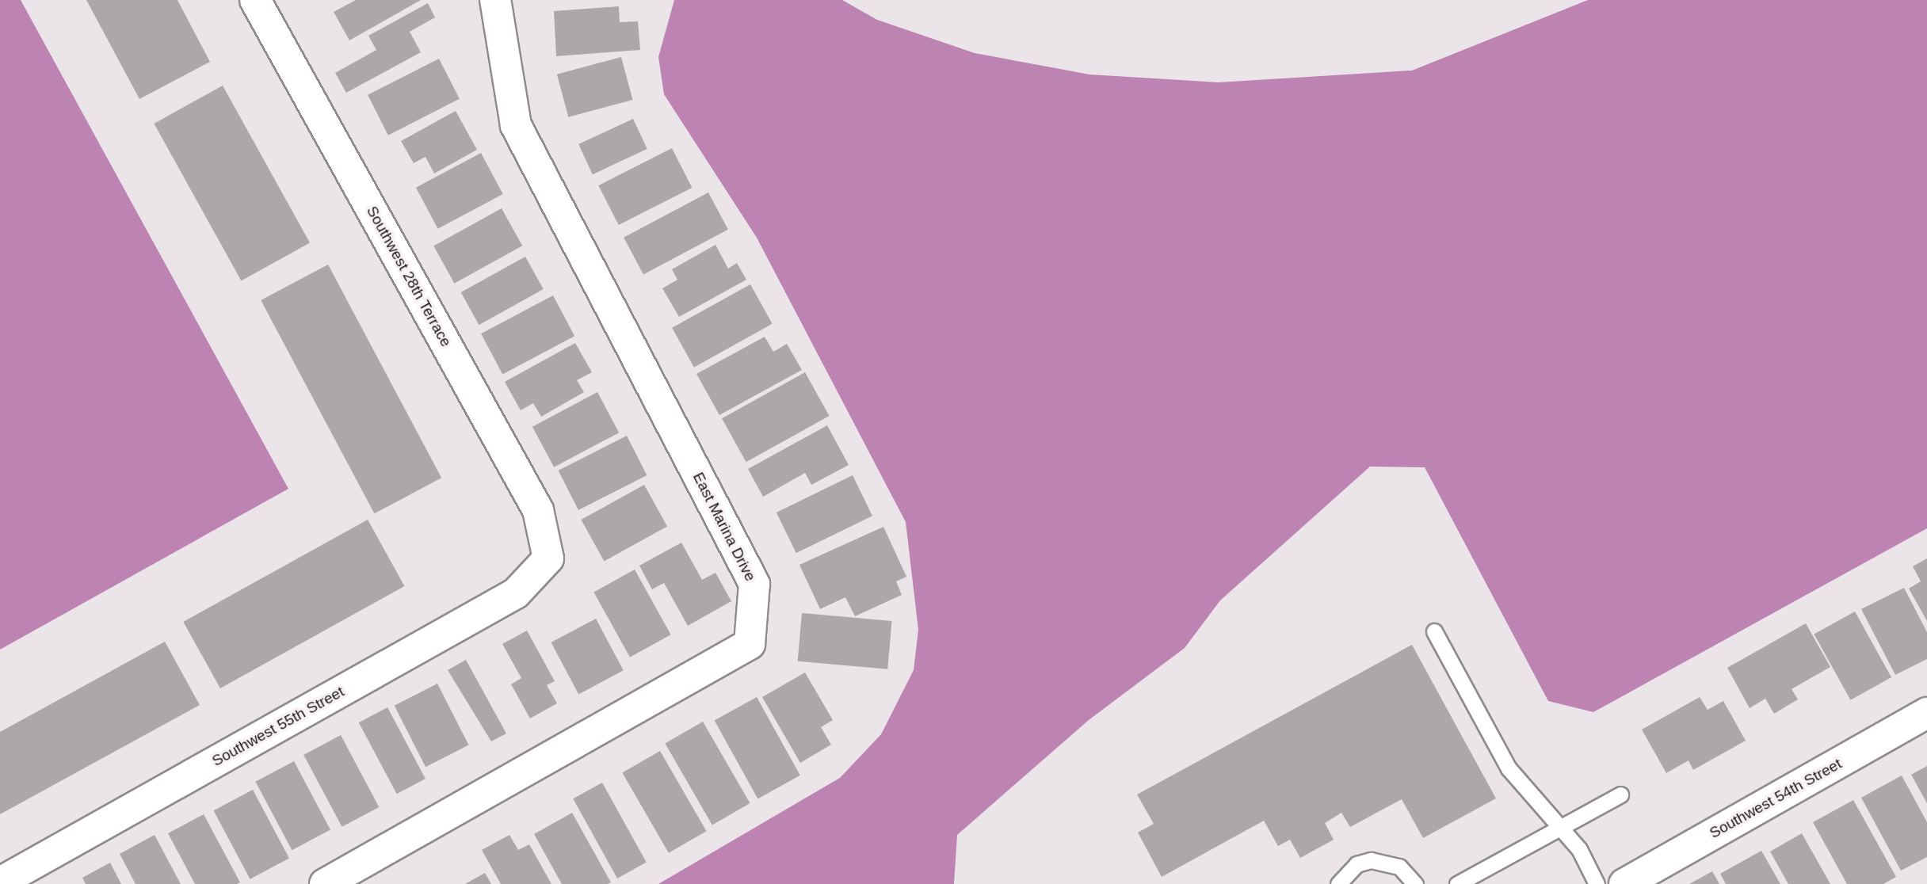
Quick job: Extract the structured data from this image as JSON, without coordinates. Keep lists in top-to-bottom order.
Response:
{
  "streets": {
    "street": [
      "Southwest 28th Terrace",
      "East Marina Drive",
      "Southwest 55th Street",
      "Southwest 54th Street"
    ]
  },
  "crossings": [
    ["Southwest 28th Terrace", "Southwest 55th Street"]
  ]
}
